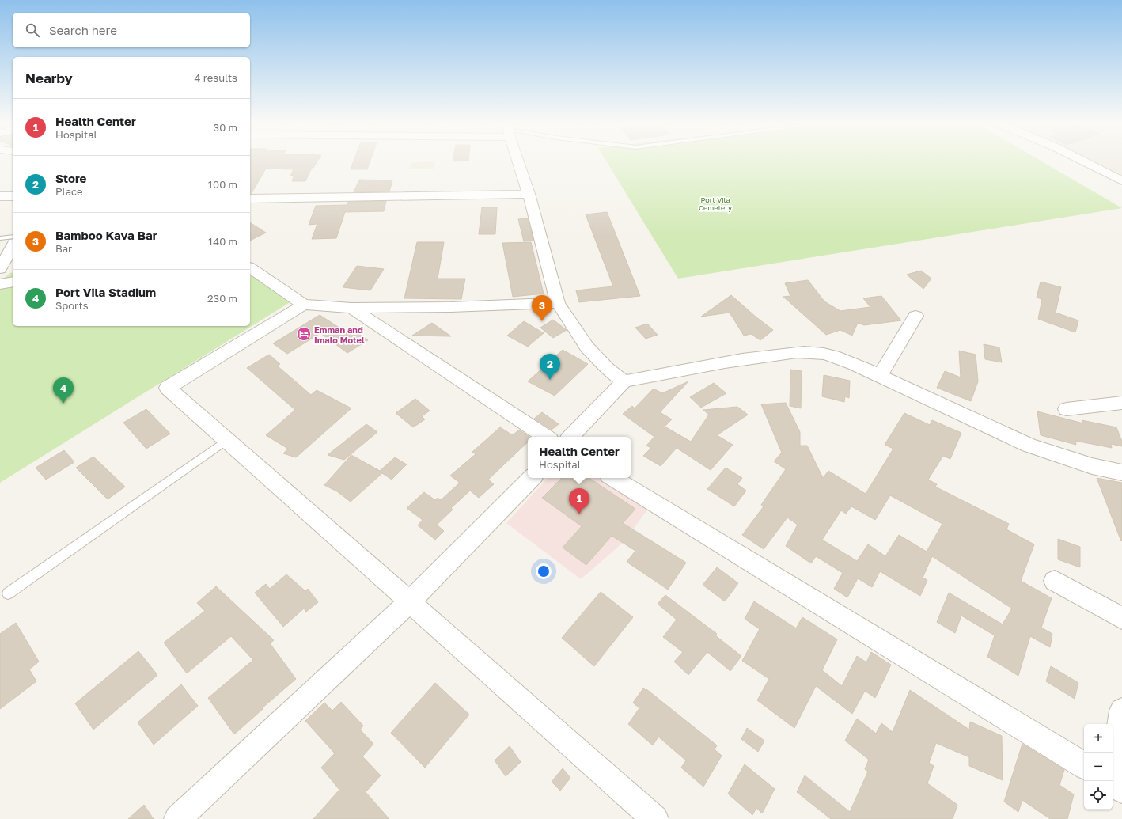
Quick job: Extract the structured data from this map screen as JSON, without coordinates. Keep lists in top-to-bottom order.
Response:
{
  "parks": ["Port Vila Cemetery"],
  "places": {
    "hotel": ["Emman and Imalo Motel"]
  },
  "page": {
    "search": "Search here",
    "heading": ["Nearby", "4 results"],
    "list": [
      {
        "mark": "1",
        "name": "Health Center",
        "note": "Hospital",
        "value": "30 m"
      },
      {
        "mark": "2",
        "name": "Store",
        "note": "Place",
        "value": "100 m"
      },
      {
        "mark": "3",
        "name": "Bamboo Kava Bar",
        "note": "Bar",
        "value": "140 m"
      },
      {
        "mark": "4",
        "name": "Port Vila Stadium",
        "note": "Sports",
        "value": "230 m"
      }
    ],
    "pins": [
      "3",
      "2",
      "4",
      "1"
    ],
    "popup": ["Health Center", "Hospital"],
    "map_buttons": ["+", "−"]
  }
}
